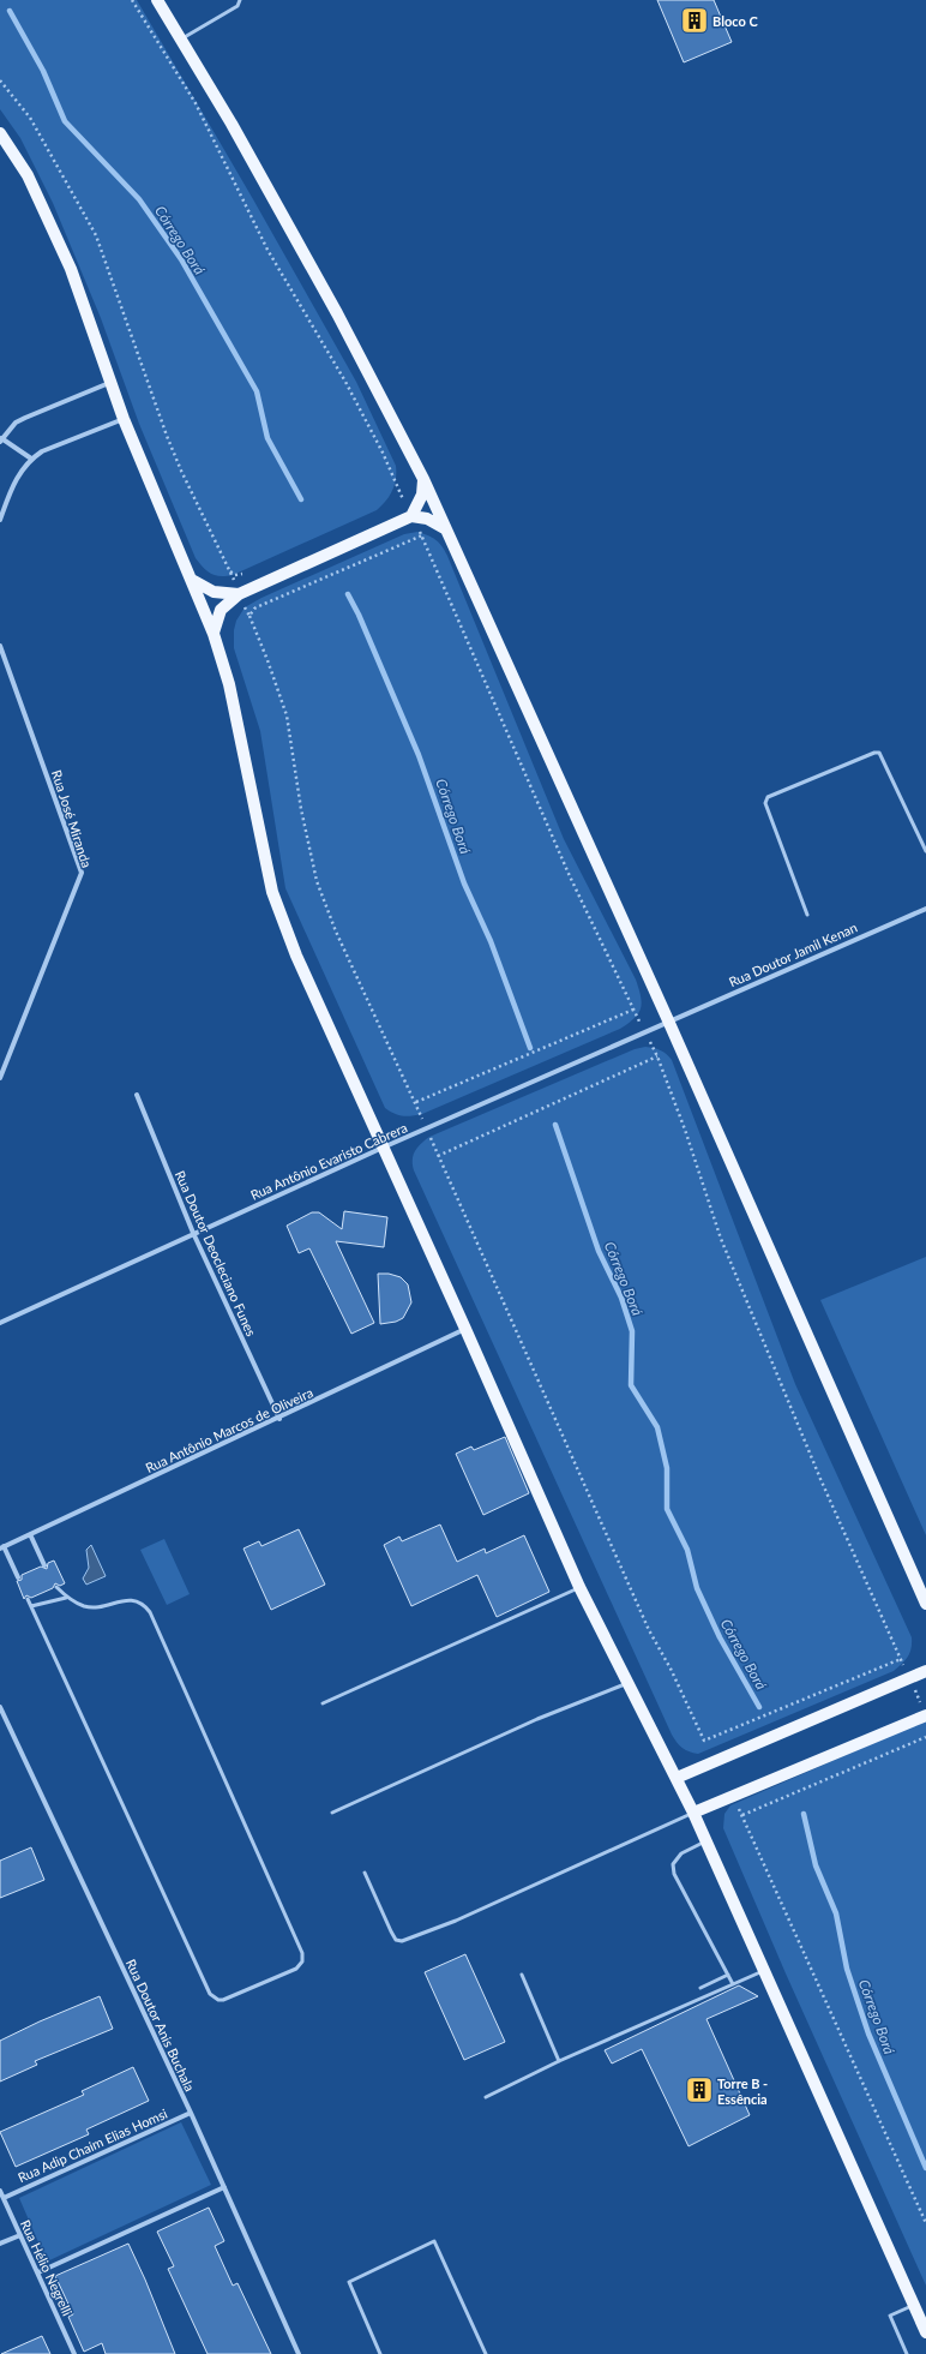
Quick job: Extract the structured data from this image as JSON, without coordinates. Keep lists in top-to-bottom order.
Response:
{
  "streets": {
    "street": [
      "Rua José Miranda",
      "Rua Doutor Jamil Kenan",
      "Rua Antônio Evaristo Cabrera",
      "Rua Doutor Deocleciano Funes",
      "Rua Antônio Marcos de Oliveira",
      "Rua Doutor Anis Buchala",
      "Rua Adip Chaim Elias Homsi",
      "Rua Hélio Negrelli"
    ]
  },
  "crossings": [
    ["Rua Doutor Jamil Kenan", "Rua Antônio Evaristo Cabrera"],
    ["Rua Antônio Evaristo Cabrera", "Rua Doutor Deocleciano Funes"],
    ["Rua Doutor Deocleciano Funes", "Rua Antônio Marcos de Oliveira"],
    ["Rua Doutor Anis Buchala", "Rua Adip Chaim Elias Homsi"],
    ["Rua Adip Chaim Elias Homsi", "Rua Hélio Negrelli"]
  ],
  "water": ["Córrego Borá"],
  "places": {
    "building": ["Bloco C", "Torre B - Essência"]
  }
}
